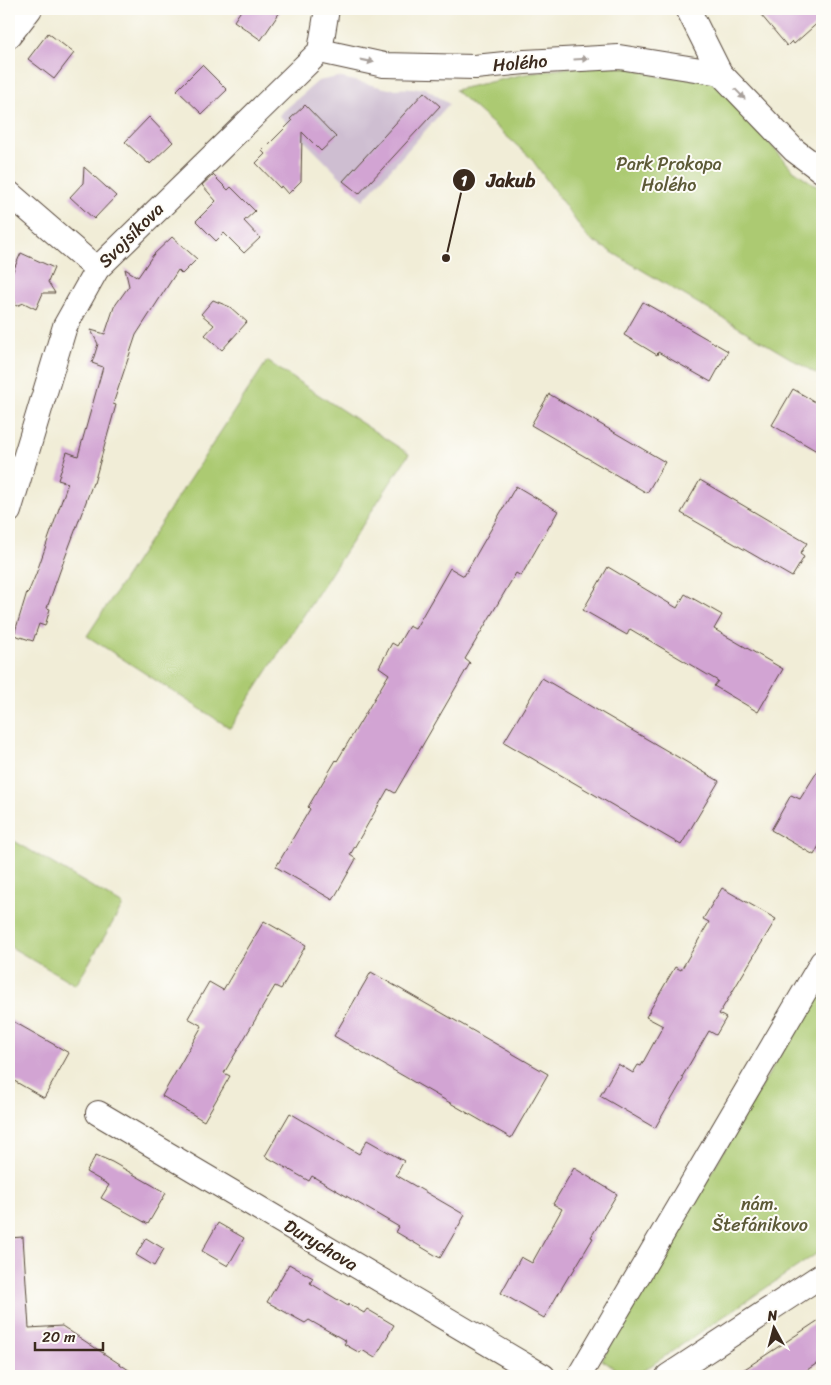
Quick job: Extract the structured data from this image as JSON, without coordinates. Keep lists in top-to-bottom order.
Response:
{
  "streets": {
    "street": ["Holého", "Svojsíkova", "Durychova"]
  },
  "crossings": [
    ["Holého", "Svojsíkova"]
  ],
  "one_way": ["Holého"],
  "parks": ["Park Prokopa Holého", "nám. Štefánikovo"],
  "places": ["Jakub"],
  "scale_bar": "20 m",
  "north": "top"
}
